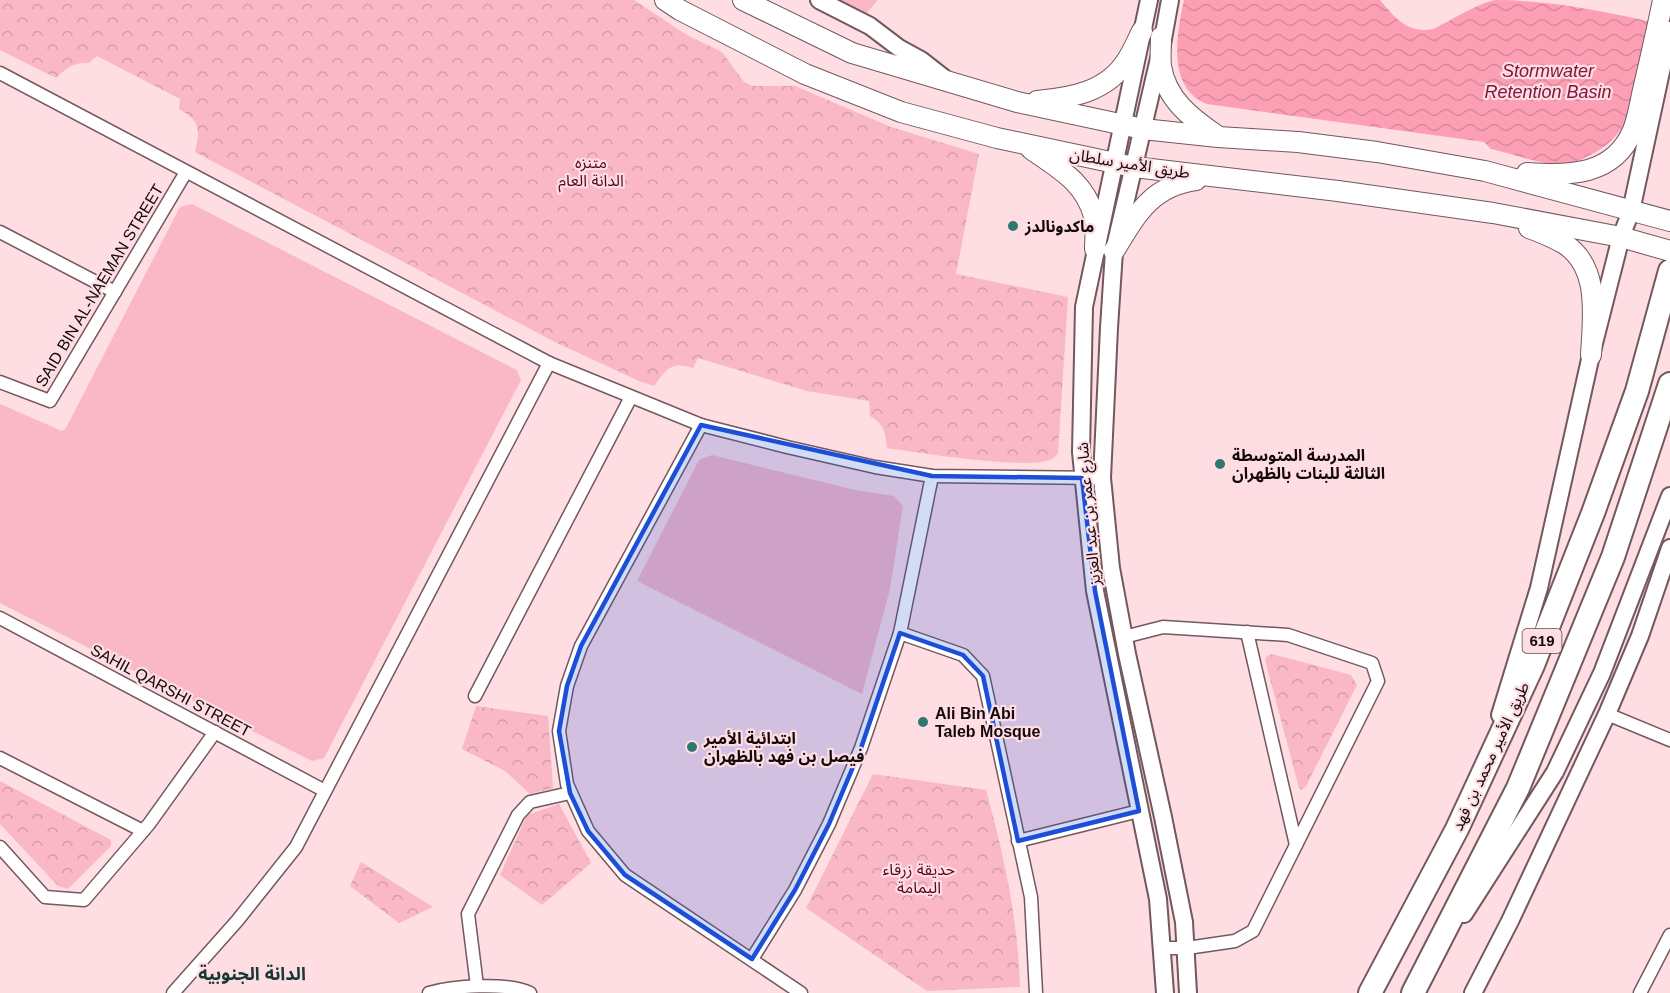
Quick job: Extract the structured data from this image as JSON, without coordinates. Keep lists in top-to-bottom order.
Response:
{
  "streets": {
    "highway": ["619", "طريق الأمير محمد بن فهد"],
    "main road": ["طريق الأمير سلطان"],
    "street": ["SAID BIN AL-NAEMAN STREET", "شارع عمر بن عبد العزيز", "SAHIL QARSHI STREET"]
  },
  "crossings": [
    ["طريق الأمير سلطان", "شارع عمر بن عبد العزيز"]
  ],
  "districts": ["الدانة الجنوبية"],
  "water": ["Stormwater Retention Basin"],
  "parks": ["متنزه الدانة العام", "حديقة زرقاء اليمامة"],
  "places": [
    "ماكدونالدز",
    "المدرسة المتوسطة الثالثة للبنات بالظهران",
    "Ali Bin Abi Taleb Mosque",
    "ابتدائية الأمير فيصل بن فهد بالظهران"
  ]
}
